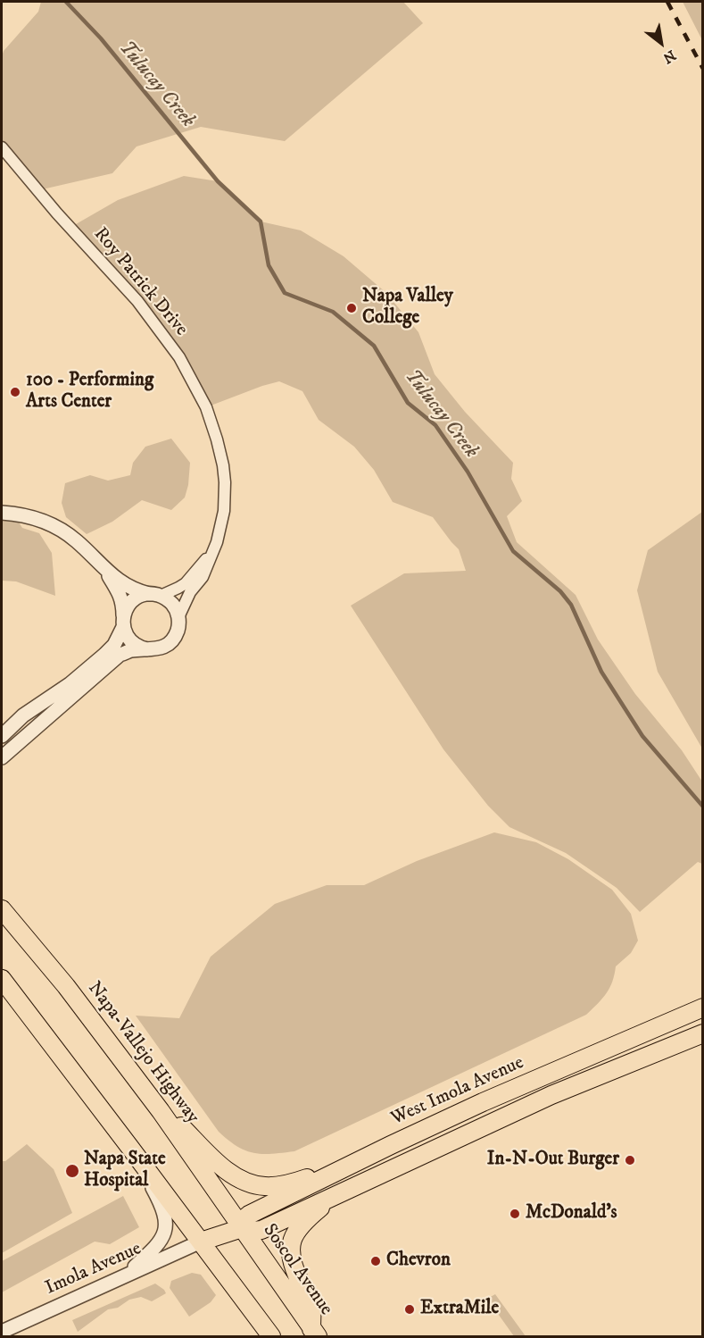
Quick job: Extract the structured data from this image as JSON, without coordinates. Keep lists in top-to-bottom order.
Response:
{
  "streets": {
    "main road": ["Napa-Vallejo Highway", "West Imola Avenue", "Soscol Avenue"],
    "street": ["Roy Patrick Drive", "Imola Avenue"]
  },
  "crossings": [
    ["Napa-Vallejo Highway", "West Imola Avenue"],
    ["Napa-Vallejo Highway", "Soscol Avenue"],
    ["West Imola Avenue", "Soscol Avenue"]
  ],
  "water": ["Tulucay Creek"],
  "places": [
    "Napa Valley College",
    "100 - Performing Arts Center",
    "In-N-Out Burger",
    "Napa State Hospital",
    "McDonald's",
    "Chevron",
    "ExtraMile"
  ],
  "north": "bottom right"
}
